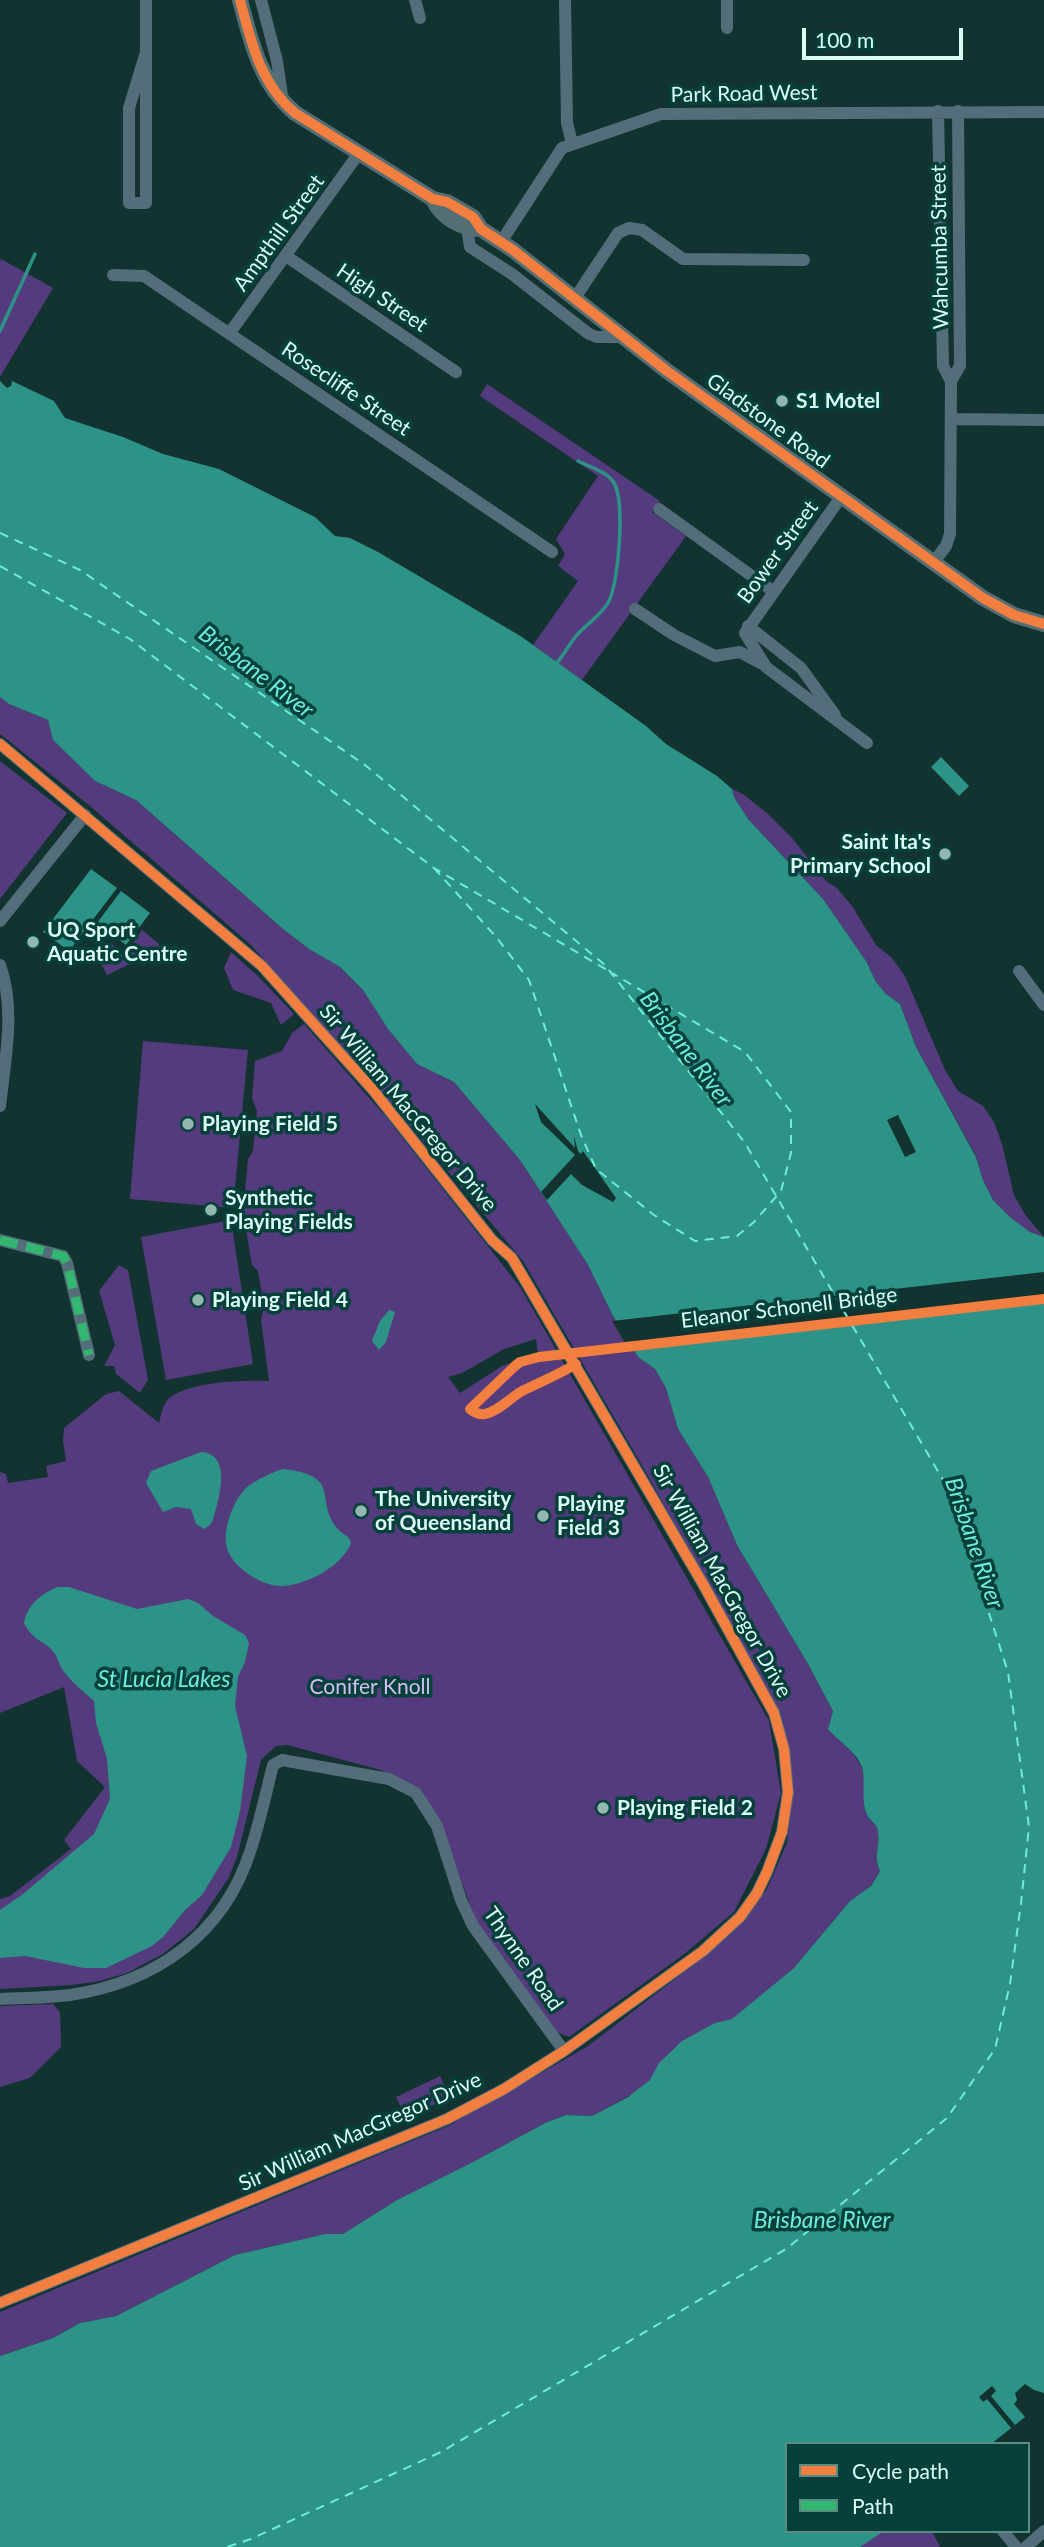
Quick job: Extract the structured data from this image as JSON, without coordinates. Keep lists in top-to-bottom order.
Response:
{
  "streets": {
    "main road": ["Gladstone Road"],
    "street": [
      "Park Road West",
      "Ampthill Street",
      "Wahcumba Street",
      "High Street",
      "Rosecliffe Street",
      "Bower Street",
      "Sir William MacGregor Drive",
      "Thynne Road"
    ],
    "cycle path": ["Eleanor Schonell Bridge"]
  },
  "crossings": [
    ["Park Road West", "Wahcumba Street"],
    ["Park Road West", "Gladstone Road"],
    ["Ampthill Street", "High Street"],
    ["Ampthill Street", "Rosecliffe Street"],
    ["Ampthill Street", "Gladstone Road"],
    ["Wahcumba Street", "Gladstone Road"],
    ["Gladstone Road", "Bower Street"],
    ["Sir William MacGregor Drive", "Thynne Road"]
  ],
  "water": ["Brisbane River", "St Lucia Lakes"],
  "parks": ["Conifer Knoll"],
  "places": [
    "S1 Motel",
    "Saint Ita's Primary School",
    "UQ Sport Aquatic Centre",
    "Playing Field 5",
    "Synthetic Playing Fields",
    "Playing Field 4",
    "The University of Queensland",
    "Playing Field 3",
    "Playing Field 2"
  ],
  "legend": ["Cycle path", "Path"],
  "scale_bar": "100 m"
}
